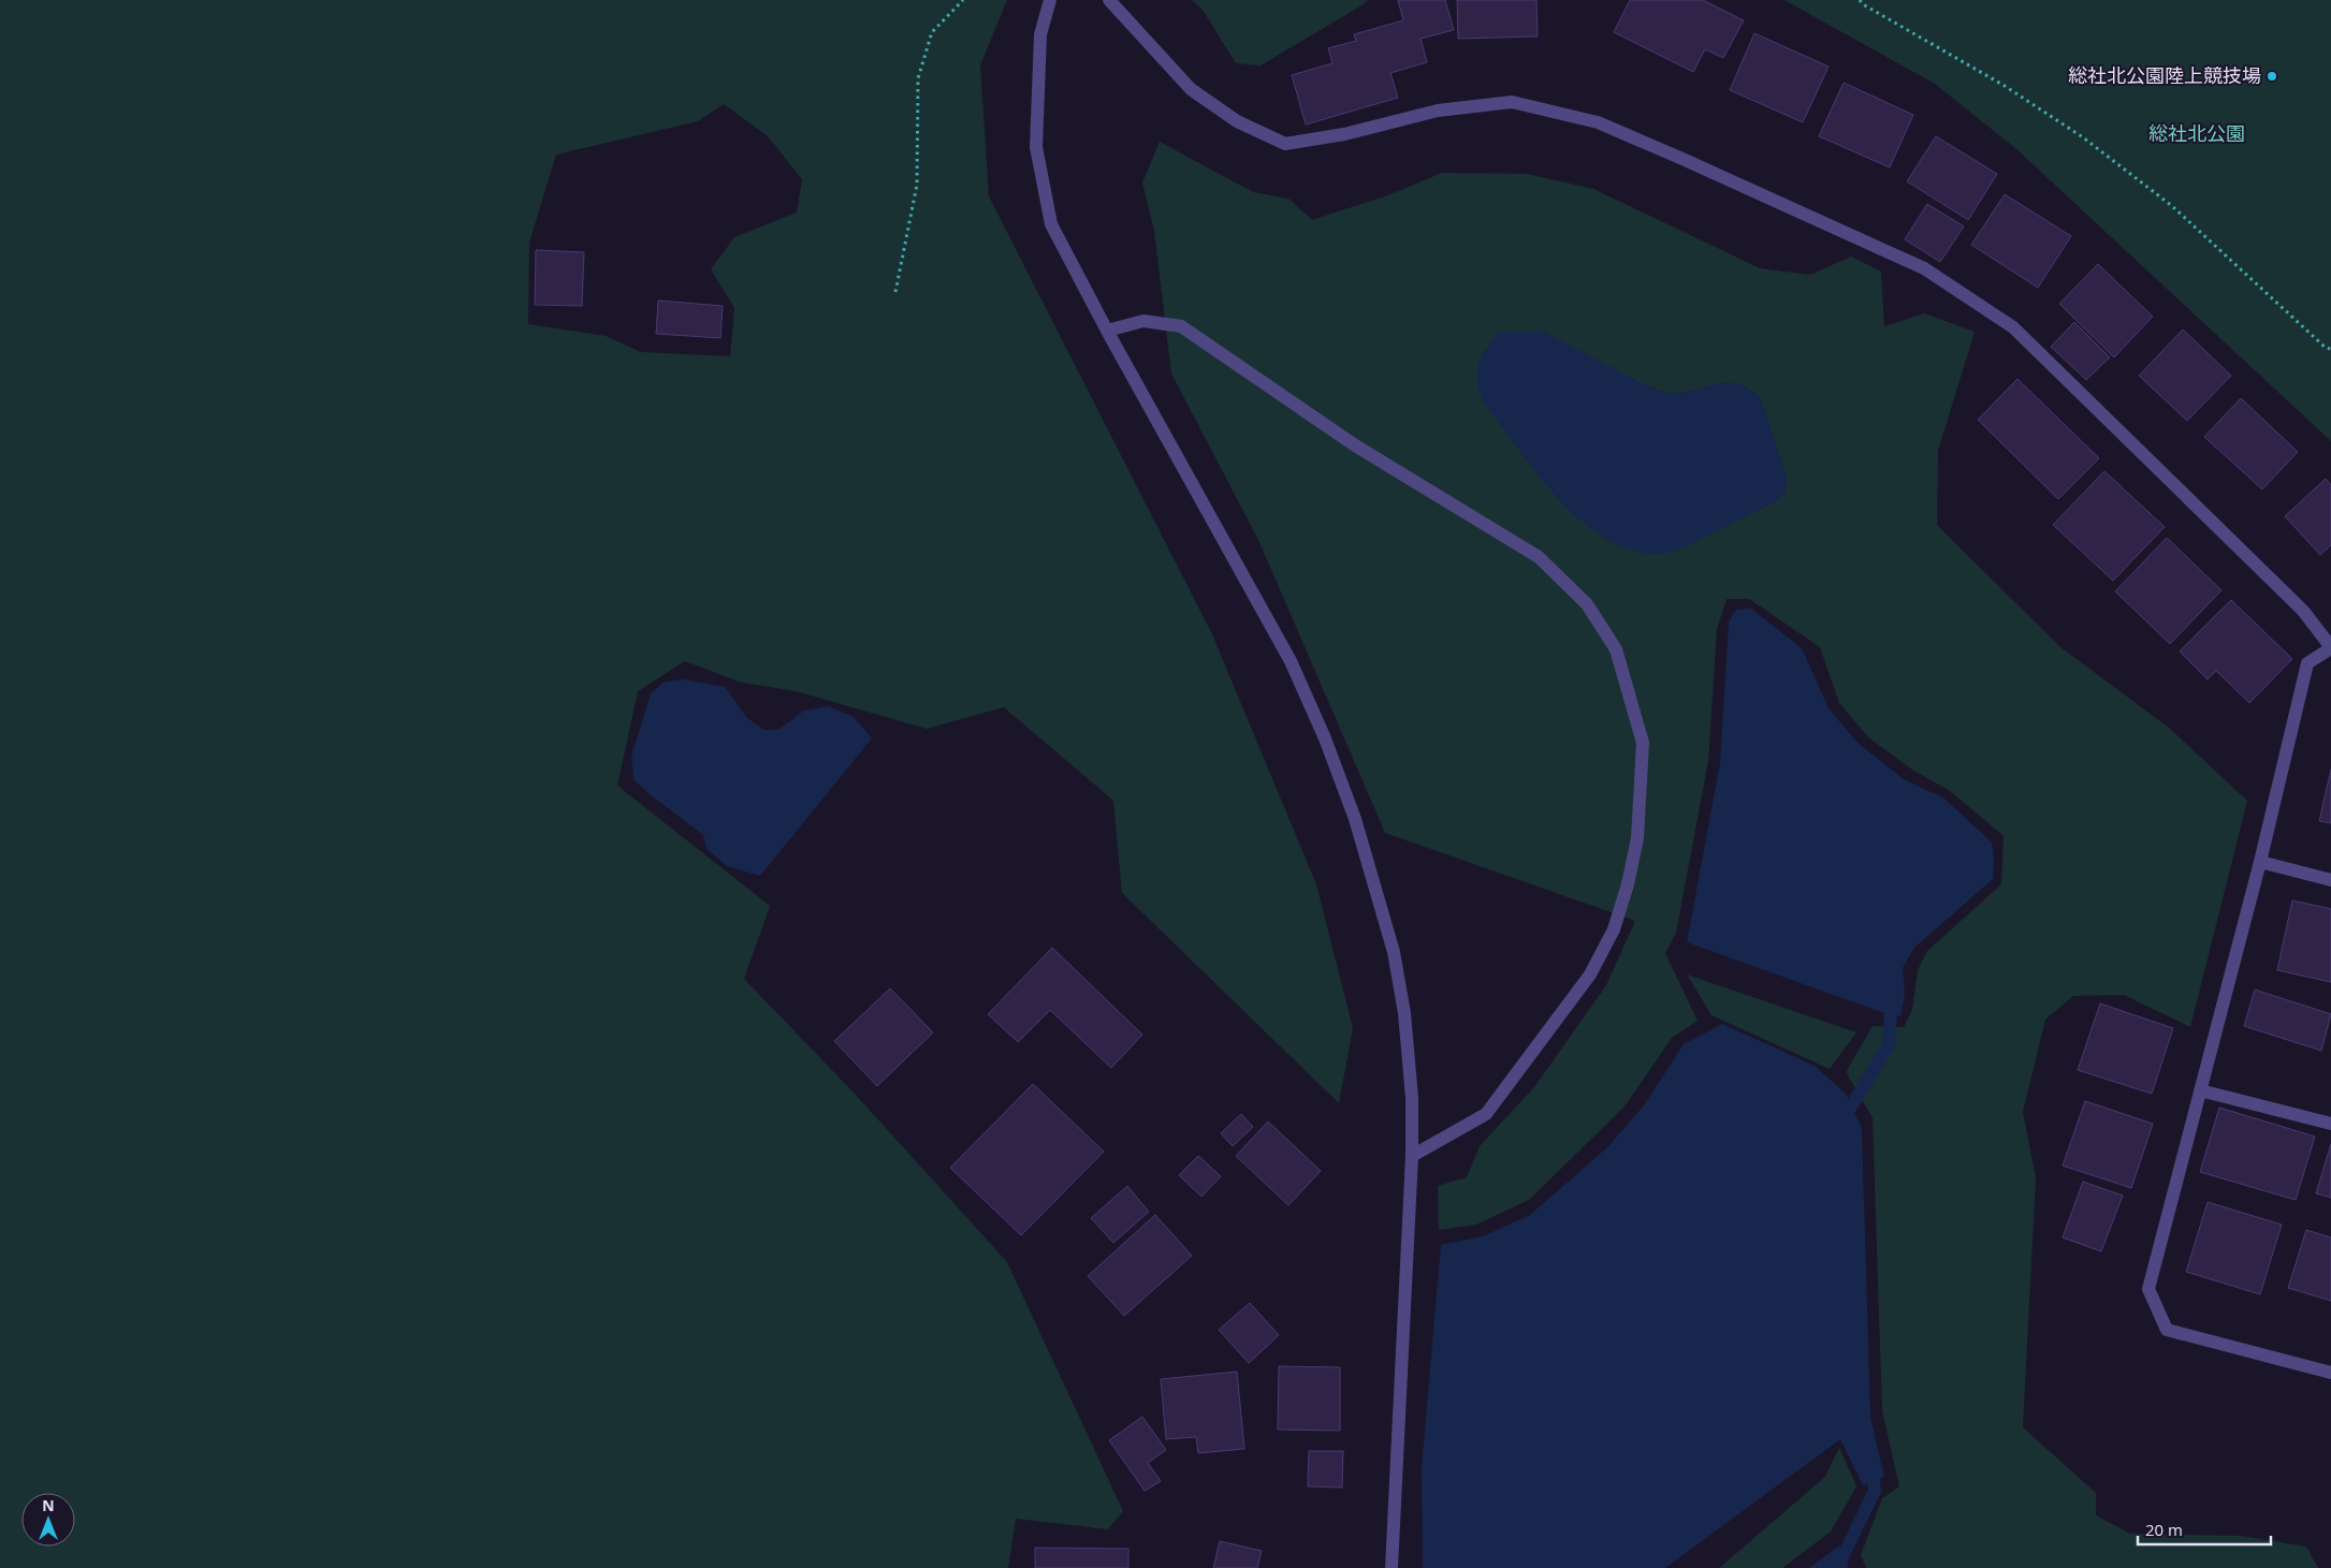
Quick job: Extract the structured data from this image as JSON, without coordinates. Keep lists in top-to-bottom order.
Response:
{
  "parks": ["総社北公園"],
  "places": ["総社北公園陸上競技場"],
  "scale_bar": "20 m",
  "north": "top"
}
